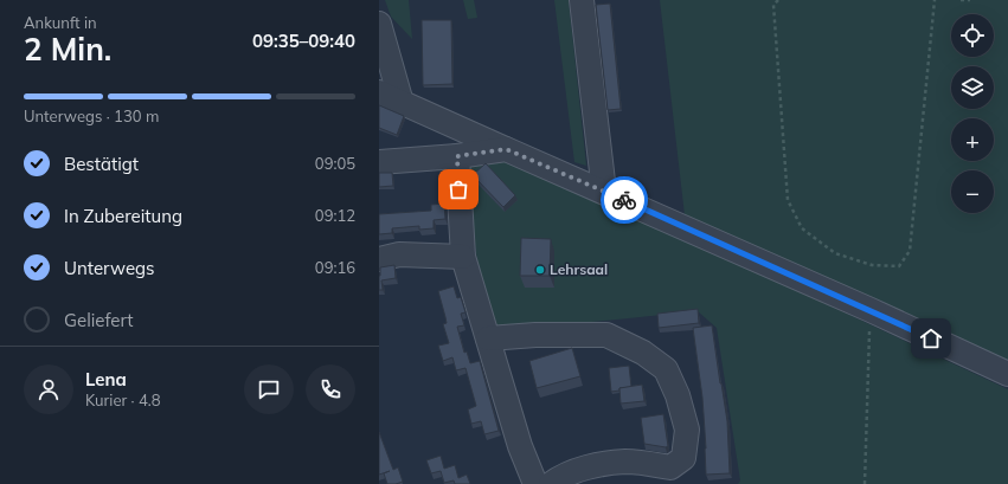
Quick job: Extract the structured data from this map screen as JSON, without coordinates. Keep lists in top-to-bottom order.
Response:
{
  "places": ["Lehrsaal"],
  "page": {
    "heading": ["2 Min.", "Ankunft in", "09:35–09:40"],
    "panel": ["Lena", "Kurier · 4.8"],
    "map_buttons": ["+", "−"],
    "bar": "Unterwegs · 130 m",
    "list": [
      ["Bestätigt", "09:05"],
      ["In Zubereitung", "09:12"],
      ["Unterwegs", "09:16"],
      "Geliefert"
    ]
  }
}
